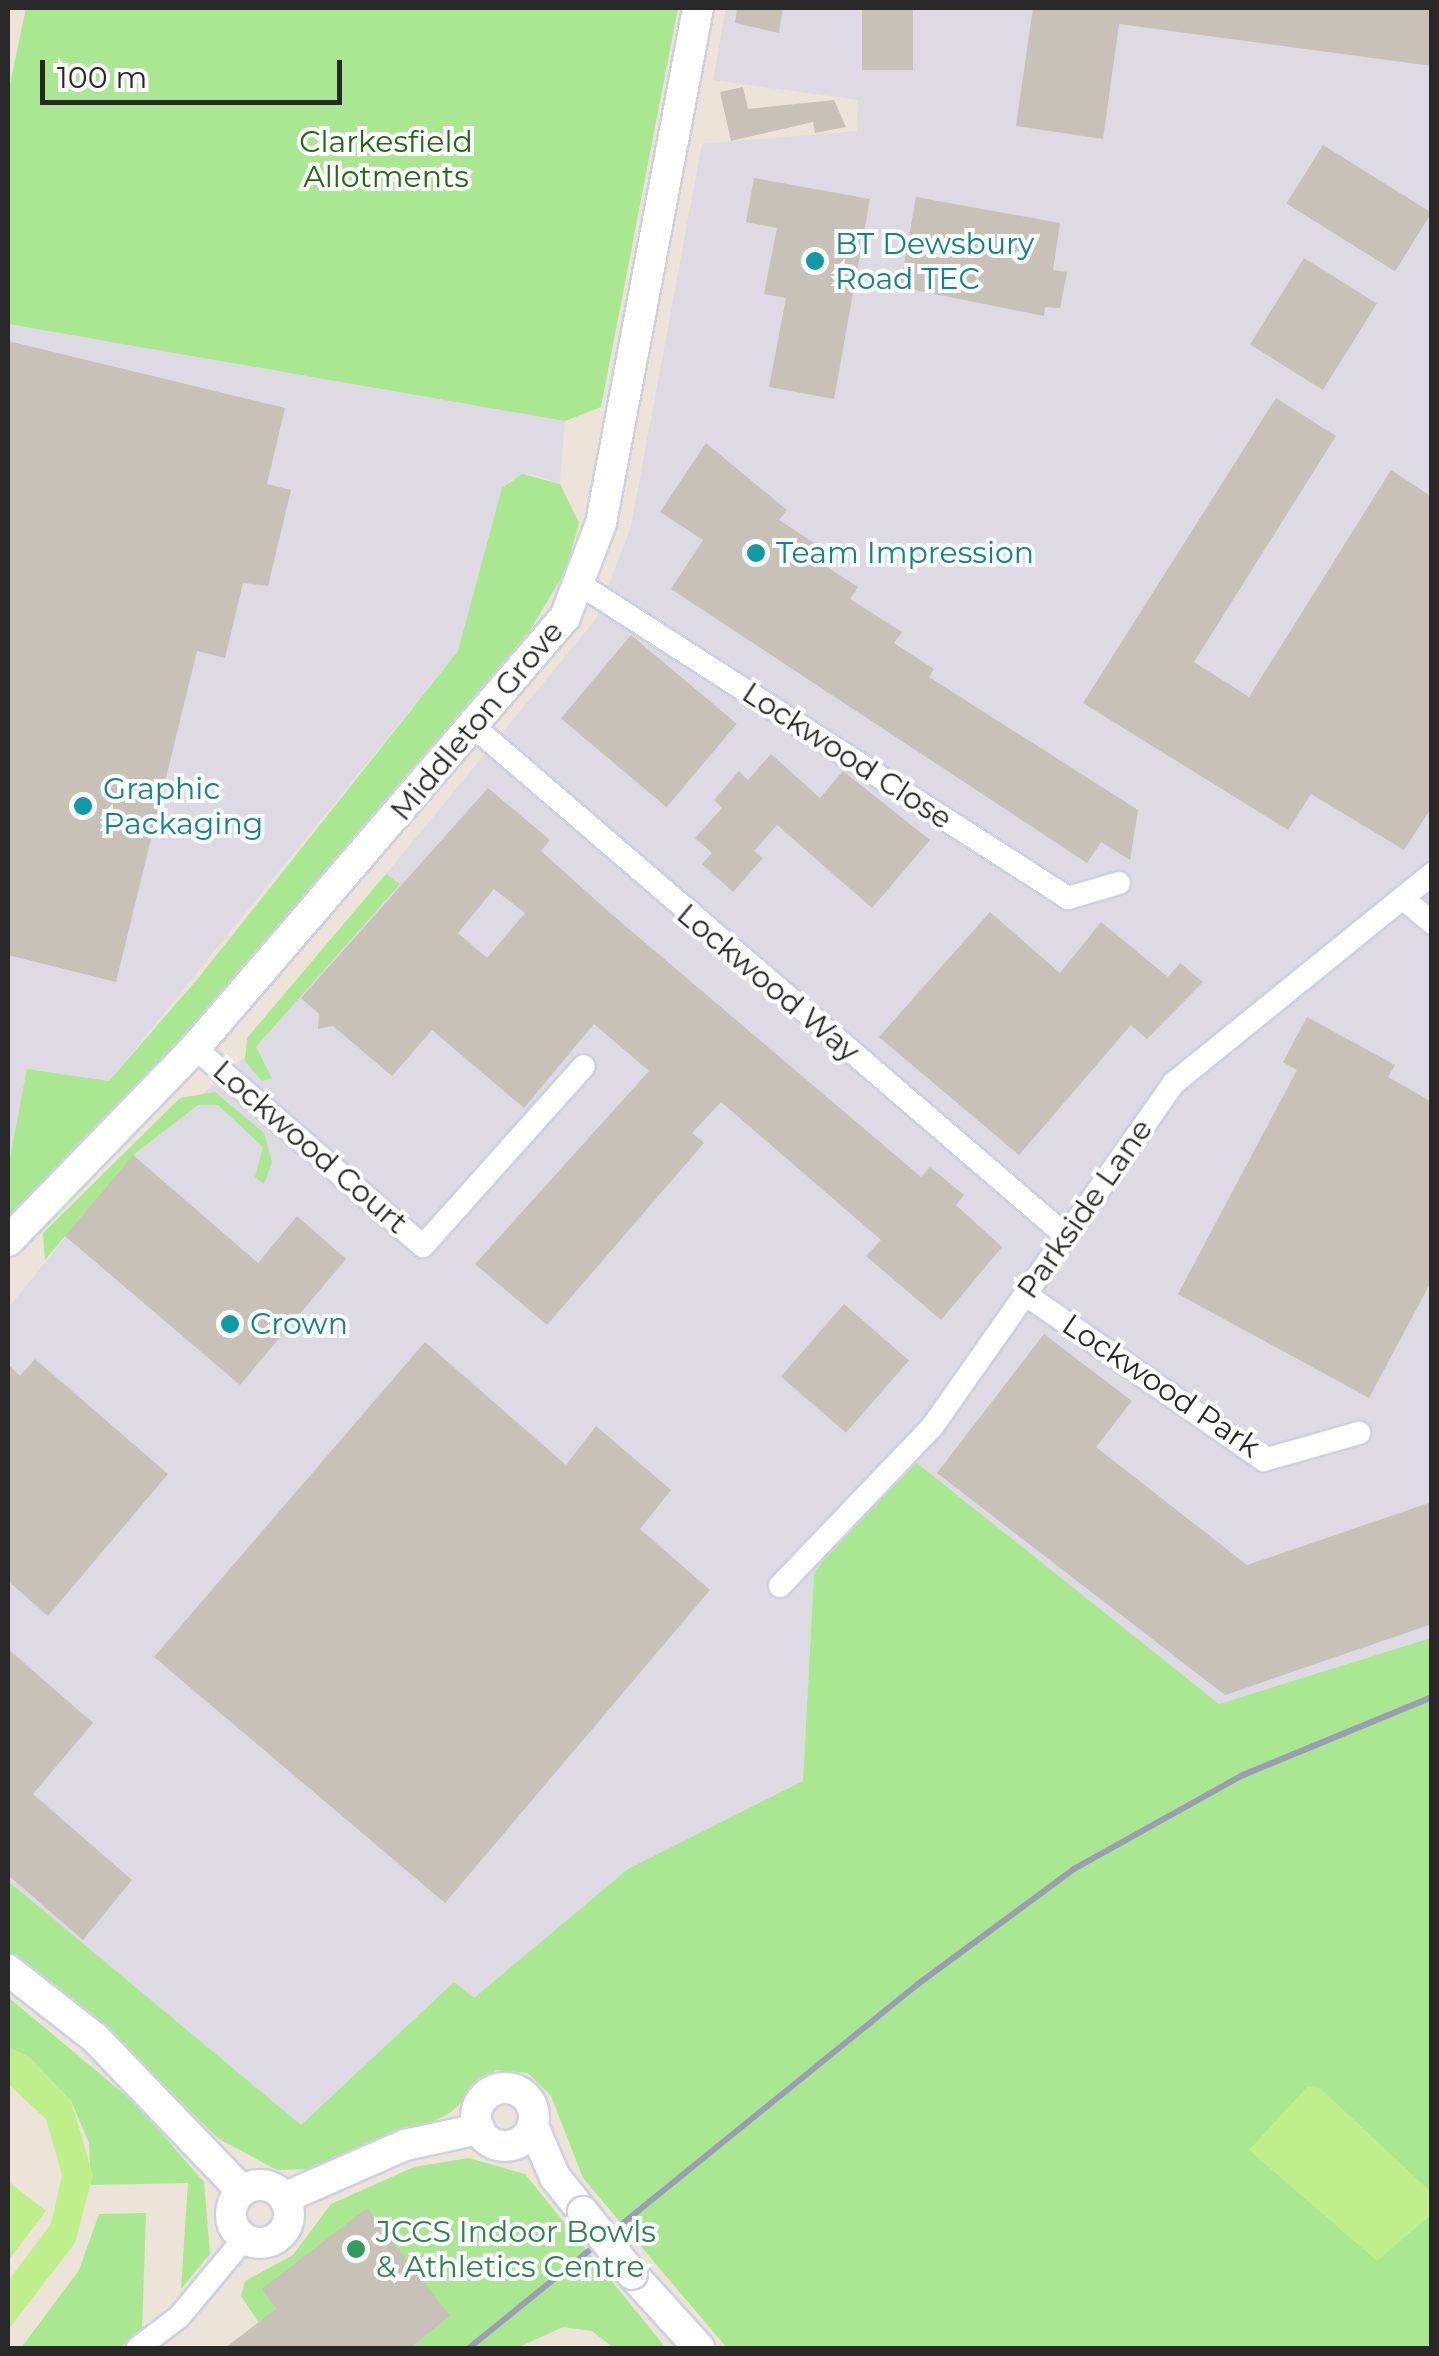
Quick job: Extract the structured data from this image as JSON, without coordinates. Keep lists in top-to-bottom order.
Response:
{
  "streets": {
    "street": [
      "Middleton Grove",
      "Lockwood Close",
      "Lockwood Way",
      "Lockwood Court",
      "Parkside Lane",
      "Lockwood Park"
    ]
  },
  "crossings": [
    ["Middleton Grove", "Lockwood Close"],
    ["Middleton Grove", "Lockwood Way"],
    ["Middleton Grove", "Lockwood Court"],
    ["Lockwood Way", "Parkside Lane"],
    ["Parkside Lane", "Lockwood Park"]
  ],
  "parks": ["Clarkesfield Allotments"],
  "places": [
    "BT Dewsbury Road TEC",
    "Team Impression",
    "Graphic Packaging",
    "Crown",
    "JCCS Indoor Bowls & Athletics Centre"
  ],
  "scale_bar": "100 m"
}
